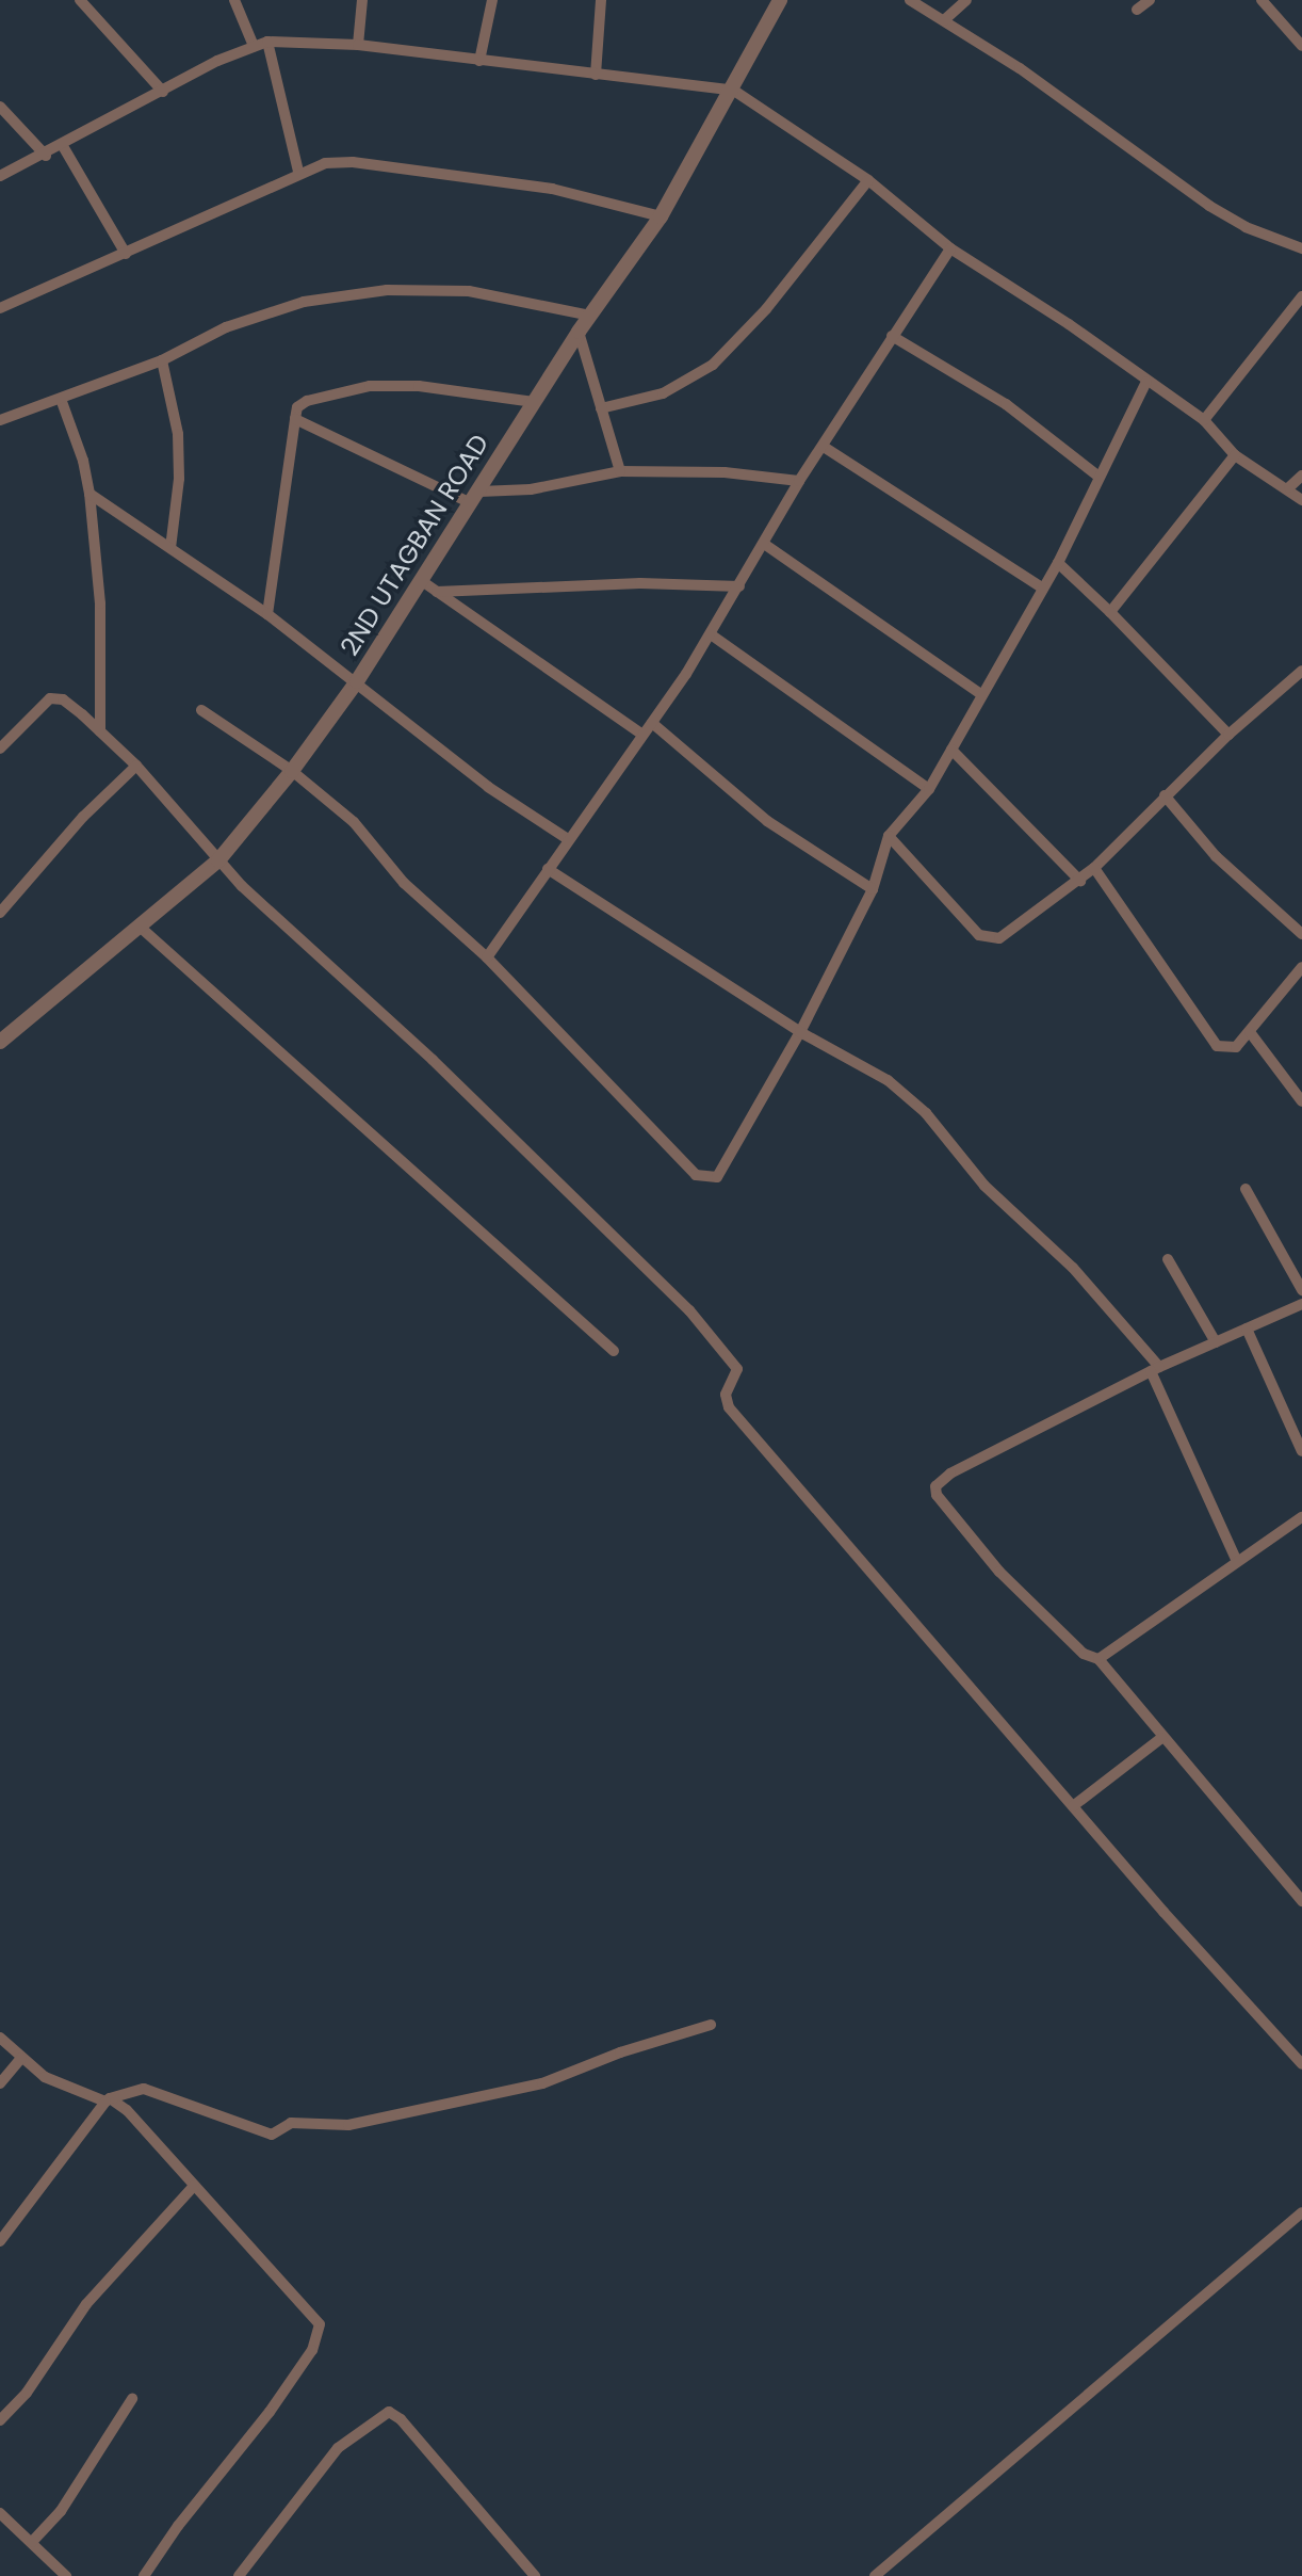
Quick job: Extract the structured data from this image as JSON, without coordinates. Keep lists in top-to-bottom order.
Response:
{
  "streets": {
    "street": ["2ND UTAGBAN ROAD"]
  }
}
